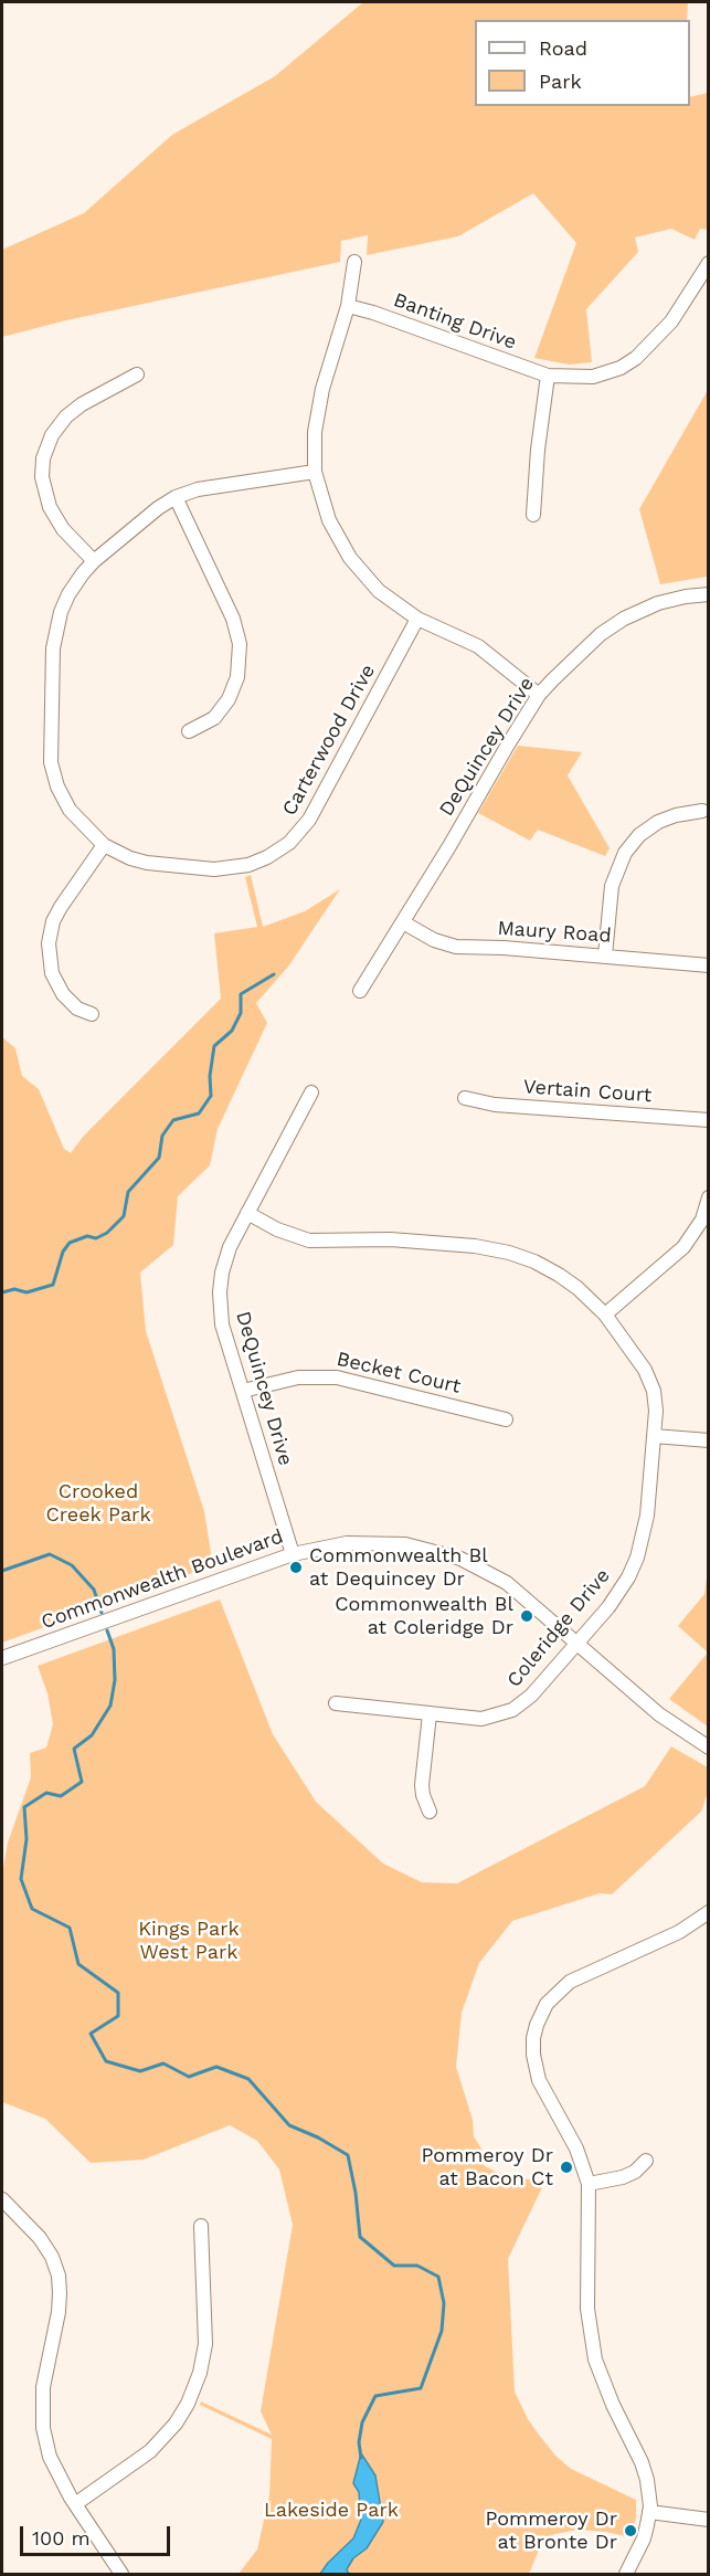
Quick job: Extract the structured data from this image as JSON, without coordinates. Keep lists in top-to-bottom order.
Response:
{
  "streets": {
    "street": [
      "Banting Drive",
      "Carterwood Drive",
      "DeQuincey Drive",
      "Maury Road",
      "Vertain Court",
      "Becket Court",
      "Commonwealth Boulevard",
      "Coleridge Drive"
    ]
  },
  "crossings": [
    ["DeQuincey Drive", "Maury Road"],
    ["DeQuincey Drive", "Becket Court"],
    ["DeQuincey Drive", "Commonwealth Boulevard"],
    ["DeQuincey Drive", "Coleridge Drive"],
    ["Commonwealth Boulevard", "Coleridge Drive"]
  ],
  "parks": ["Crooked Creek Park", "Kings Park West Park", "Lakeside Park"],
  "places": [
    "Commonwealth Bl at Dequincey Dr",
    "Commonwealth Bl at Coleridge Dr",
    "Pommeroy Dr at Bacon Ct",
    "Pommeroy Dr at Bronte Dr"
  ],
  "legend": ["Road", "Park"],
  "scale_bar": "100 m"
}
